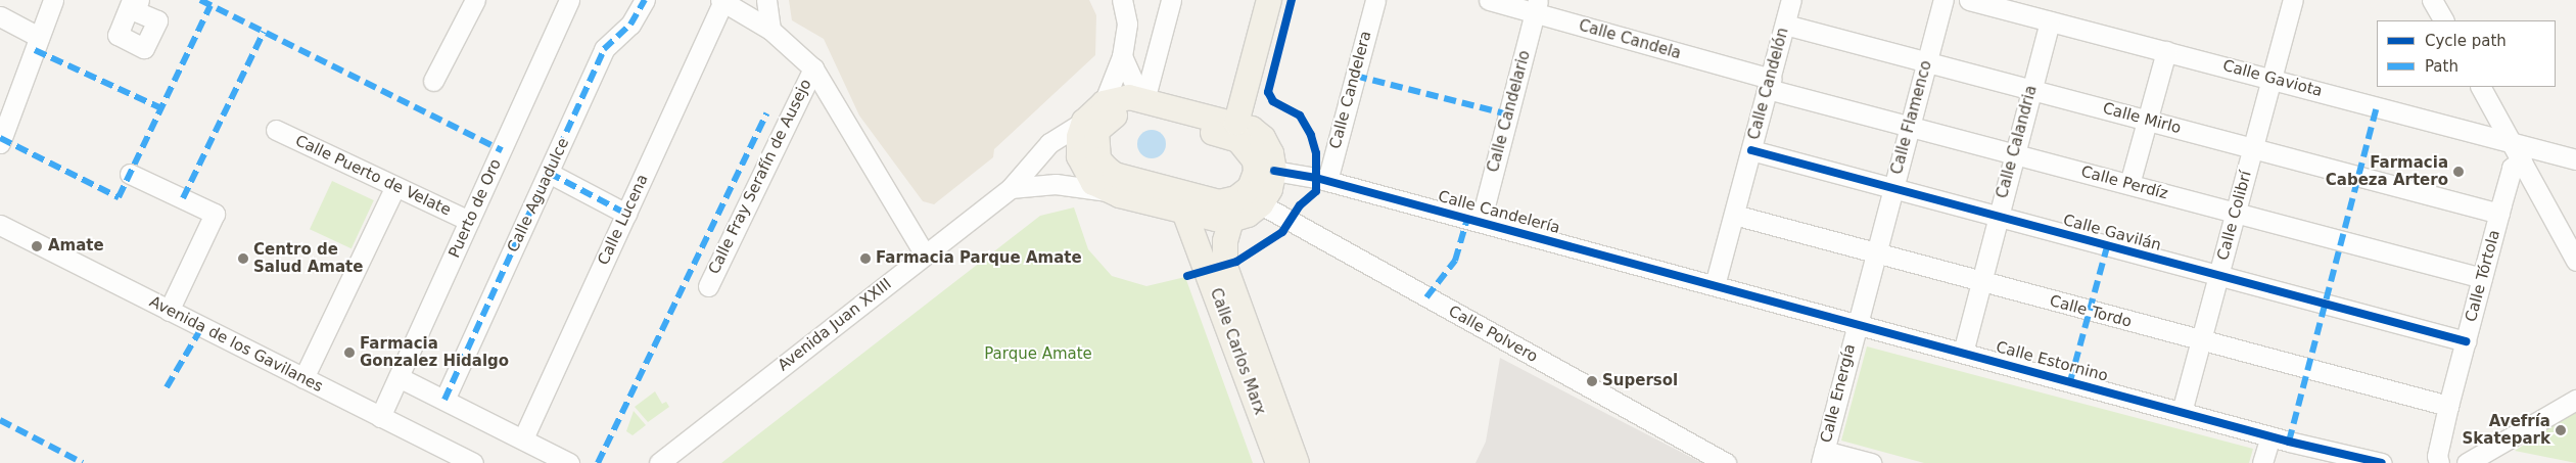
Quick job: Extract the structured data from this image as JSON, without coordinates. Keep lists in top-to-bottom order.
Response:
{
  "streets": {
    "main road": ["Calle Carlos Marx"],
    "street": [
      "Calle Candela",
      "Calle Gaviota",
      "Calle Candelón",
      "Calle Candelera",
      "Calle Candelario",
      "Calle Flamenco",
      "Calle Mirlo",
      "Calle Calandria",
      "Calle Puerto de Velate",
      "Calle Fray Serafín de Ausejo",
      "Calle Perdíz",
      "Calle Aguadulce",
      "Puerto de Oro",
      "Calle Candelería",
      "Calle Colibrí",
      "Calle Lucena",
      "Calle Gavilán",
      "Calle Tórtola",
      "Calle Tordo",
      "Avenida Juan XXIII",
      "Calle Polvero",
      "Avenida de los Gavilanes",
      "Calle Estornino",
      "Calle Energía"
    ]
  },
  "crossings": [
    ["Calle Candela", "Calle Candelón"],
    ["Calle Candela", "Calle Candelario"],
    ["Calle Candela", "Calle Perdíz"],
    ["Calle Gaviota", "Calle Calandria"],
    ["Calle Gaviota", "Calle Colibrí"],
    ["Calle Candelón", "Calle Mirlo"],
    ["Calle Candelón", "Calle Perdíz"],
    ["Calle Candelón", "Calle Candelería"],
    ["Calle Candelón", "Calle Gavilán"],
    ["Calle Candelón", "Calle Tordo"],
    ["Calle Candelón", "Calle Estornino"],
    ["Calle Candelera", "Calle Candelería"],
    ["Calle Candelario", "Calle Candelería"],
    ["Calle Flamenco", "Calle Mirlo"],
    ["Calle Flamenco", "Calle Perdíz"],
    ["Calle Flamenco", "Calle Gavilán"],
    ["Calle Flamenco", "Calle Tordo"],
    ["Calle Flamenco", "Calle Estornino"],
    ["Calle Flamenco", "Calle Energía"],
    ["Calle Mirlo", "Calle Calandria"],
    ["Calle Mirlo", "Calle Colibrí"],
    ["Calle Mirlo", "Calle Tórtola"],
    ["Calle Calandria", "Calle Perdíz"],
    ["Calle Calandria", "Calle Gavilán"],
    ["Calle Calandria", "Calle Tordo"],
    ["Calle Calandria", "Calle Estornino"],
    ["Calle Puerto de Velate", "Puerto de Oro"],
    ["Calle Perdíz", "Calle Colibrí"],
    ["Calle Perdíz", "Calle Tórtola"],
    ["Puerto de Oro", "Avenida de los Gavilanes"],
    ["Calle Candelería", "Calle Estornino"],
    ["Calle Colibrí", "Calle Gavilán"],
    ["Calle Colibrí", "Calle Tordo"],
    ["Calle Colibrí", "Calle Estornino"],
    ["Calle Gavilán", "Calle Tórtola"],
    ["Calle Tórtola", "Calle Tordo"],
    ["Calle Estornino", "Calle Energía"]
  ],
  "parks": ["Parque Amate"],
  "places": [
    "Farmacia Cabeza Artero",
    "Amate",
    "Centro de Salud Amate",
    "Farmacia Parque Amate",
    "Farmacia Gonzalez Hidalgo",
    "Supersol",
    "Avefría Skatepark"
  ],
  "legend": ["Cycle path", "Path"]
}
